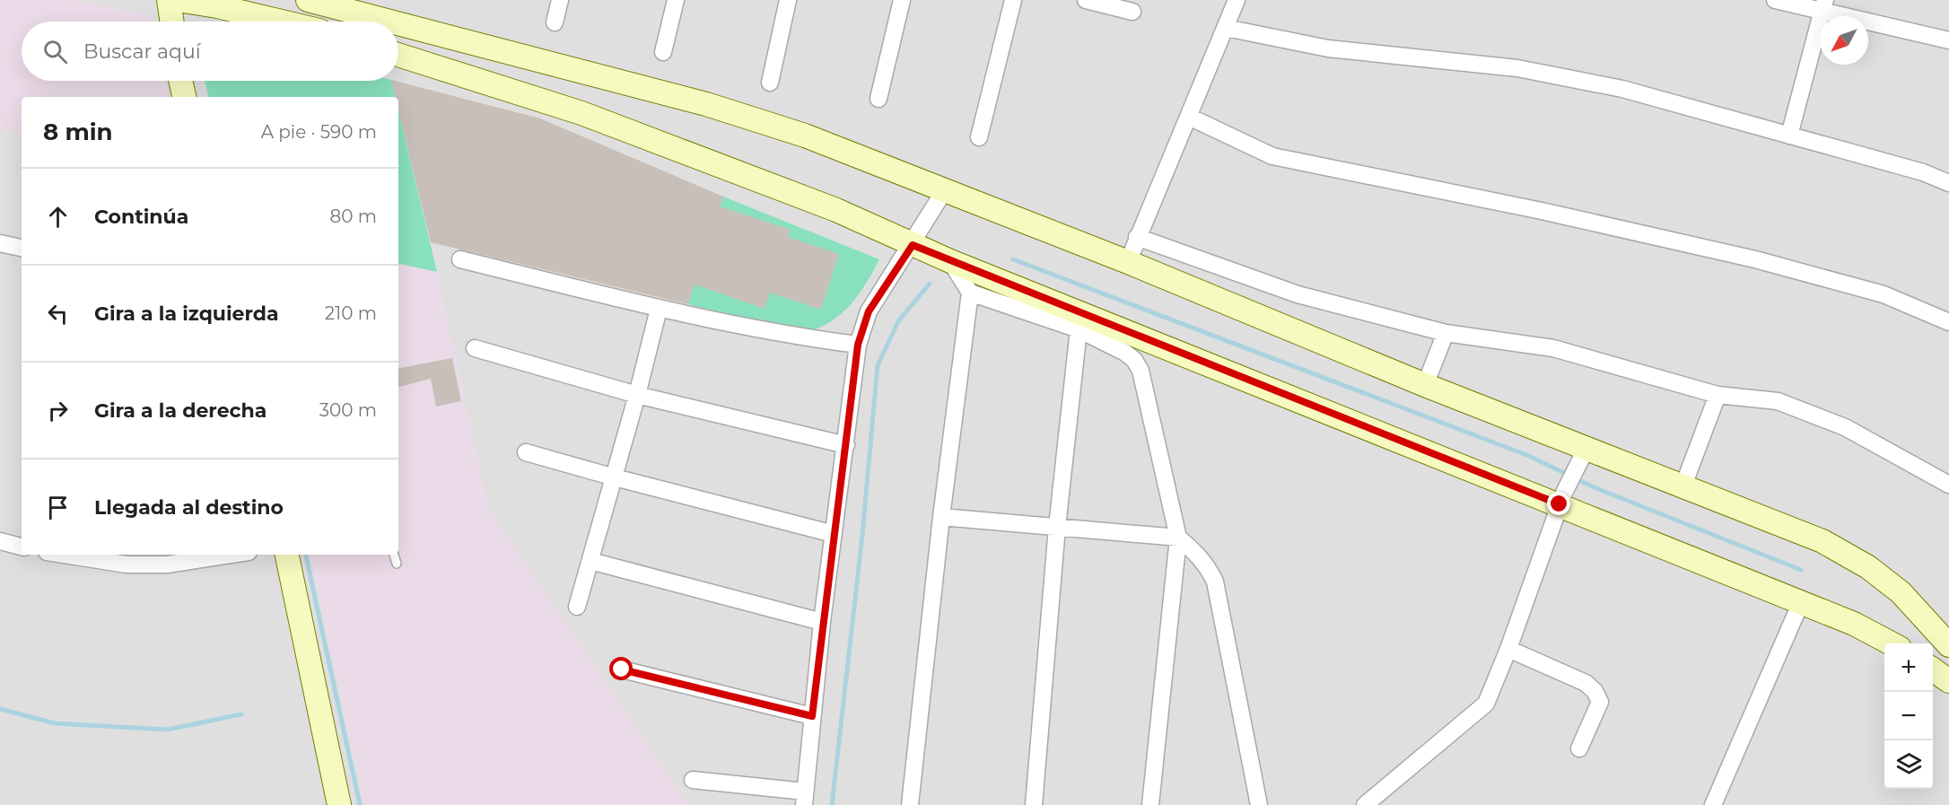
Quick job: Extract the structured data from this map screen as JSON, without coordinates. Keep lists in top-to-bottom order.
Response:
{
  "north": "bottom left",
  "page": {
    "search": "Buscar aquí",
    "heading": ["8 min", "A pie · 590 m"],
    "list": [
      ["Continúa", "80 m"],
      ["Gira a la izquierda", "210 m"],
      ["Gira a la derecha", "300 m"],
      "Llegada al destino"
    ],
    "map_buttons": ["+", "−"]
  }
}
